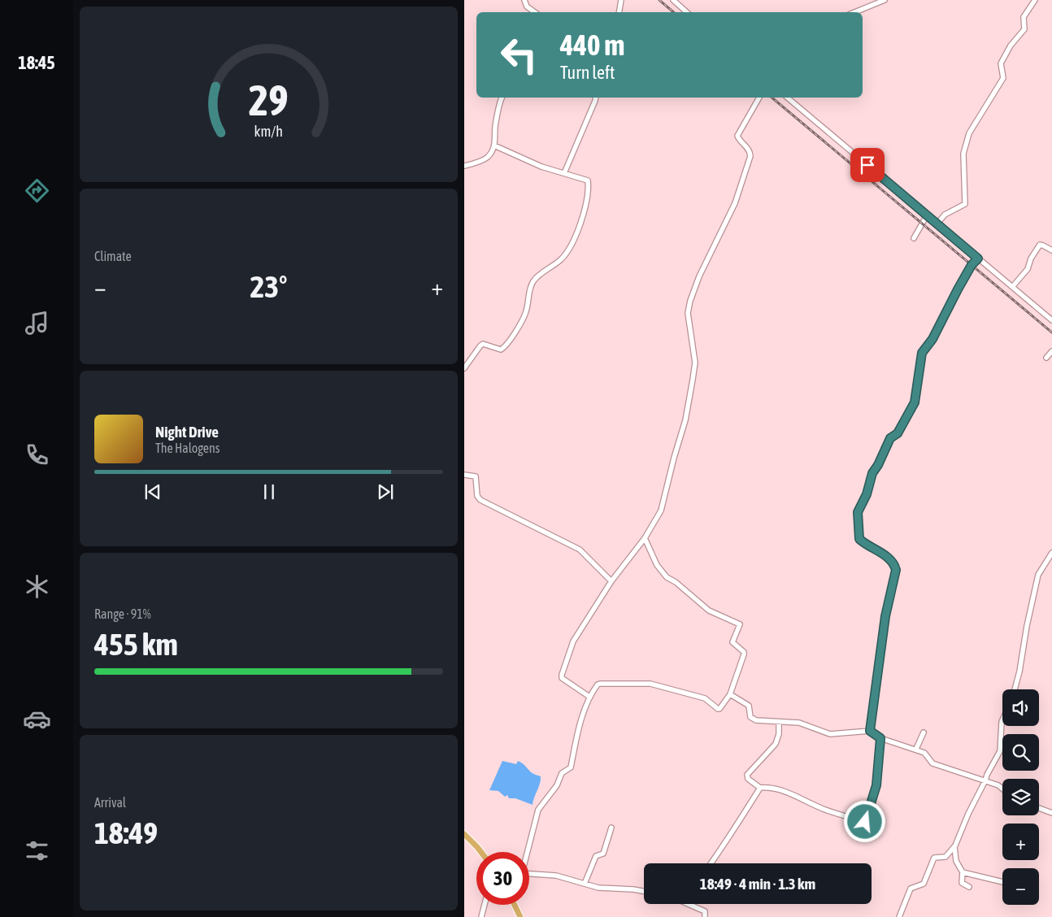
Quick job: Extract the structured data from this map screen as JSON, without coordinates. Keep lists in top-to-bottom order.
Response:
{
  "page": {
    "tabs": "18:45",
    "turn": ["440 m", "Turn left"],
    "tile": [
      "Climate",
      ["Range · 91%", "455 km"],
      ["Arrival", "18:49"]
    ],
    "heat": ["−", "23°", "+"],
    "song": ["Night Drive", "The Halogens"],
    "map_buttons": ["+", "−"],
    "limit": "30",
    "trip": "18:49 · 4 min · 1.3 km",
    "gauge": ["29", "km/h"]
  }
}
